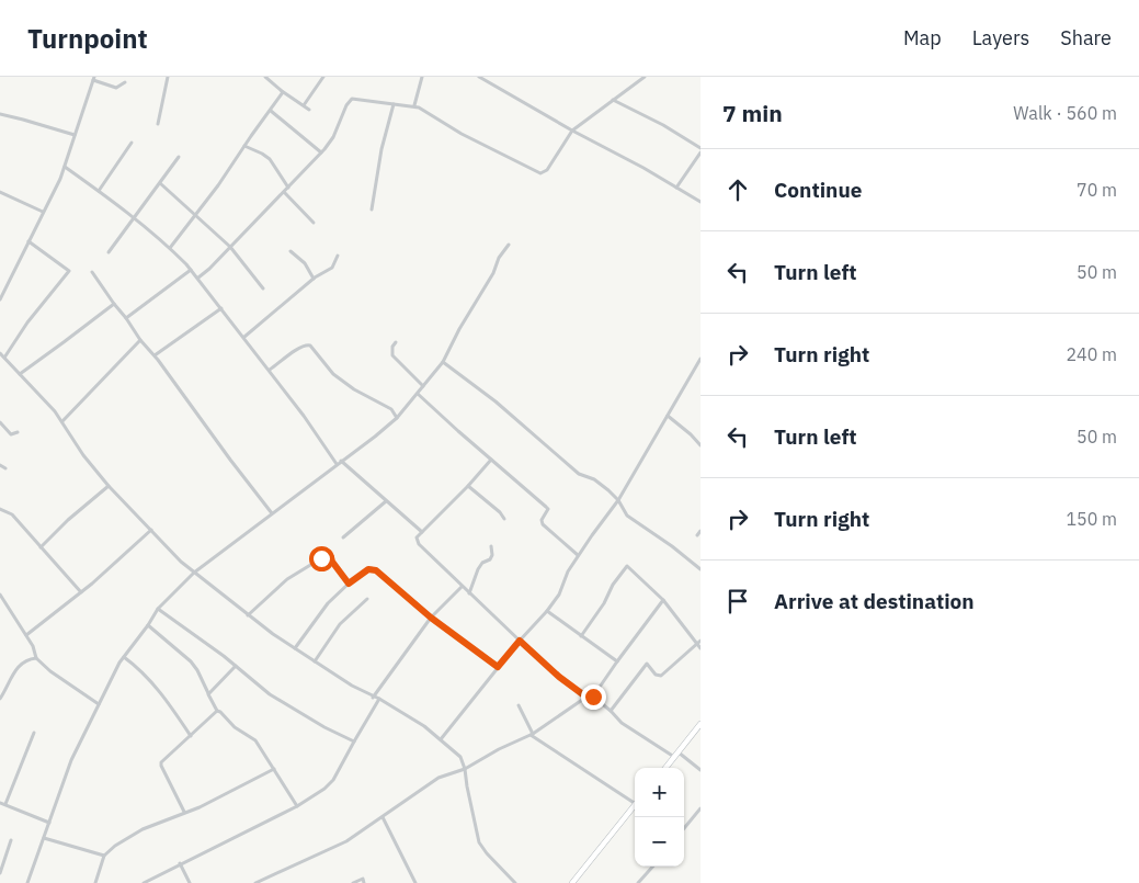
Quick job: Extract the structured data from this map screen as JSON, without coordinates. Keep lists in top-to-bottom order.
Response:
{
  "page": {
    "header": "Turnpoint",
    "nav": ["Map", "Layers", "Share"],
    "heading": ["7 min", "Walk · 560 m"],
    "list": [
      ["Continue", "70 m"],
      ["Turn left", "50 m"],
      ["Turn right", "240 m"],
      ["Turn left", "50 m"],
      ["Turn right", "150 m"],
      "Arrive at destination"
    ],
    "map_buttons": ["+", "−"]
  }
}
